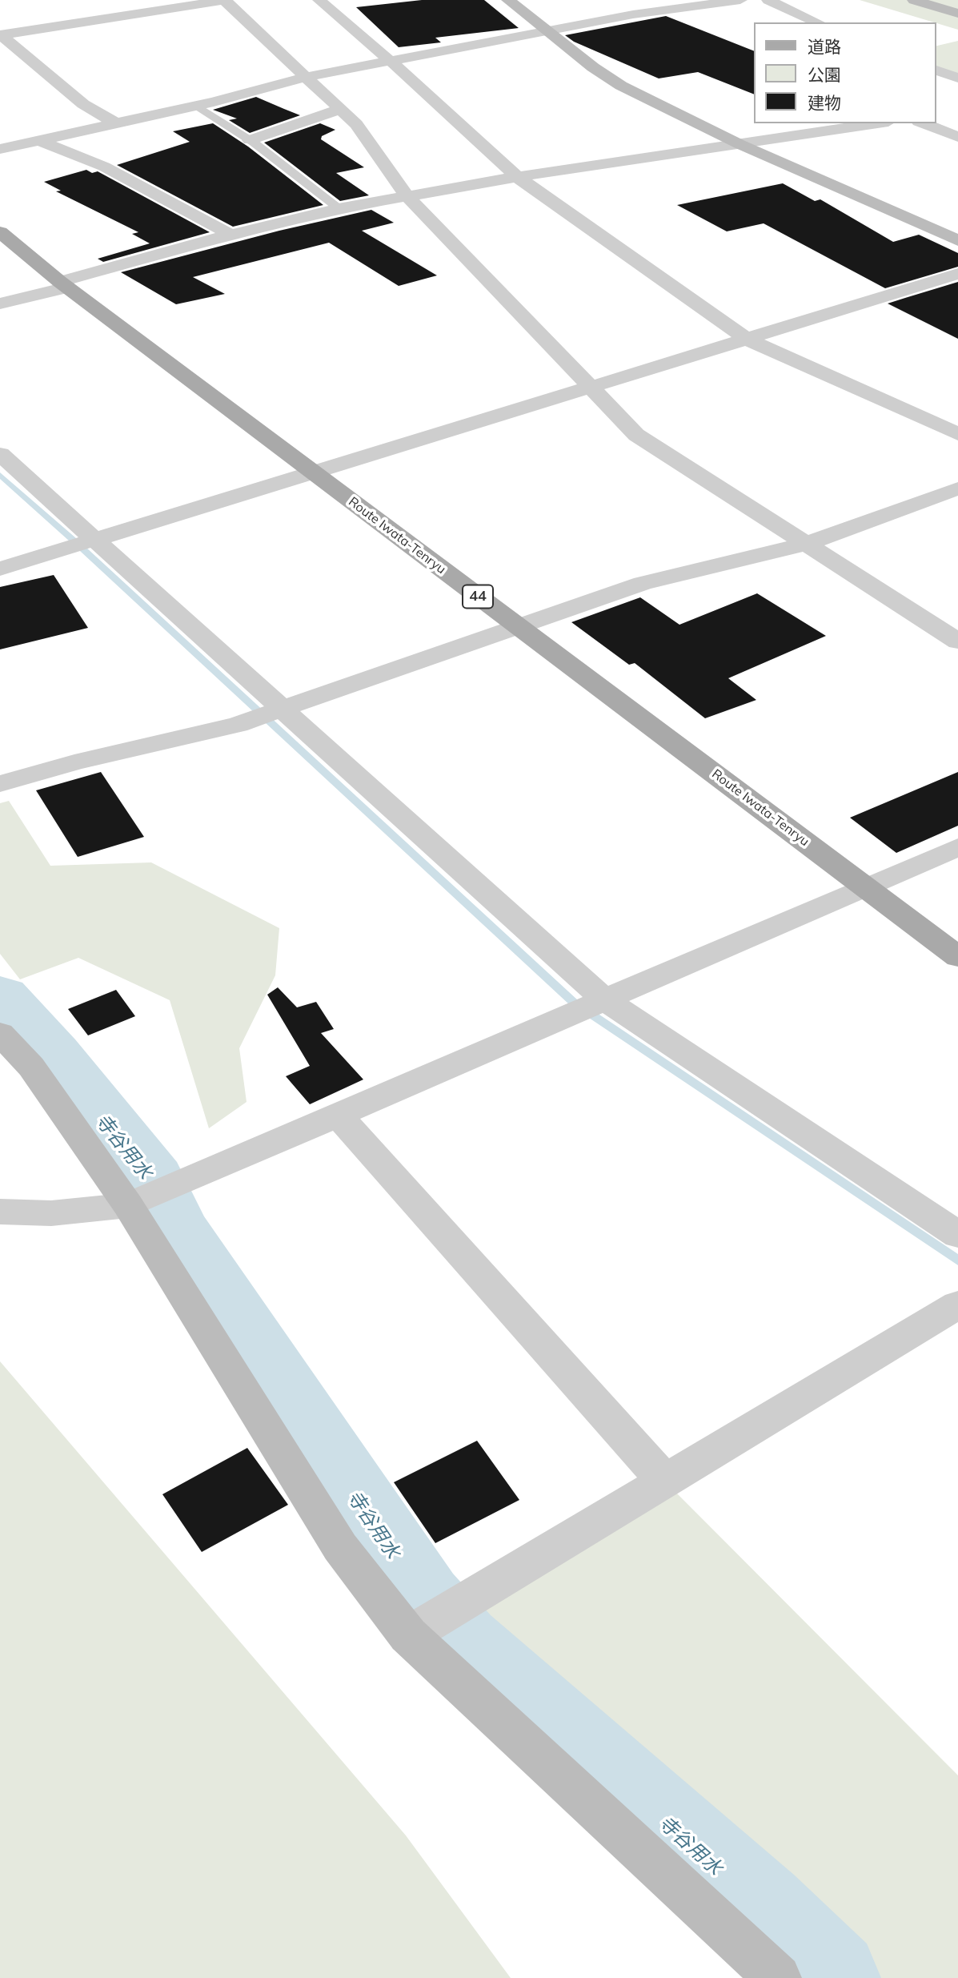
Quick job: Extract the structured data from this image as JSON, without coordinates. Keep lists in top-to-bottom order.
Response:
{
  "streets": {
    "main road": ["Route Iwata-Tenryu", "44"]
  },
  "water": ["寺谷用水"],
  "legend": ["道路", "公園", "建物"]
}
